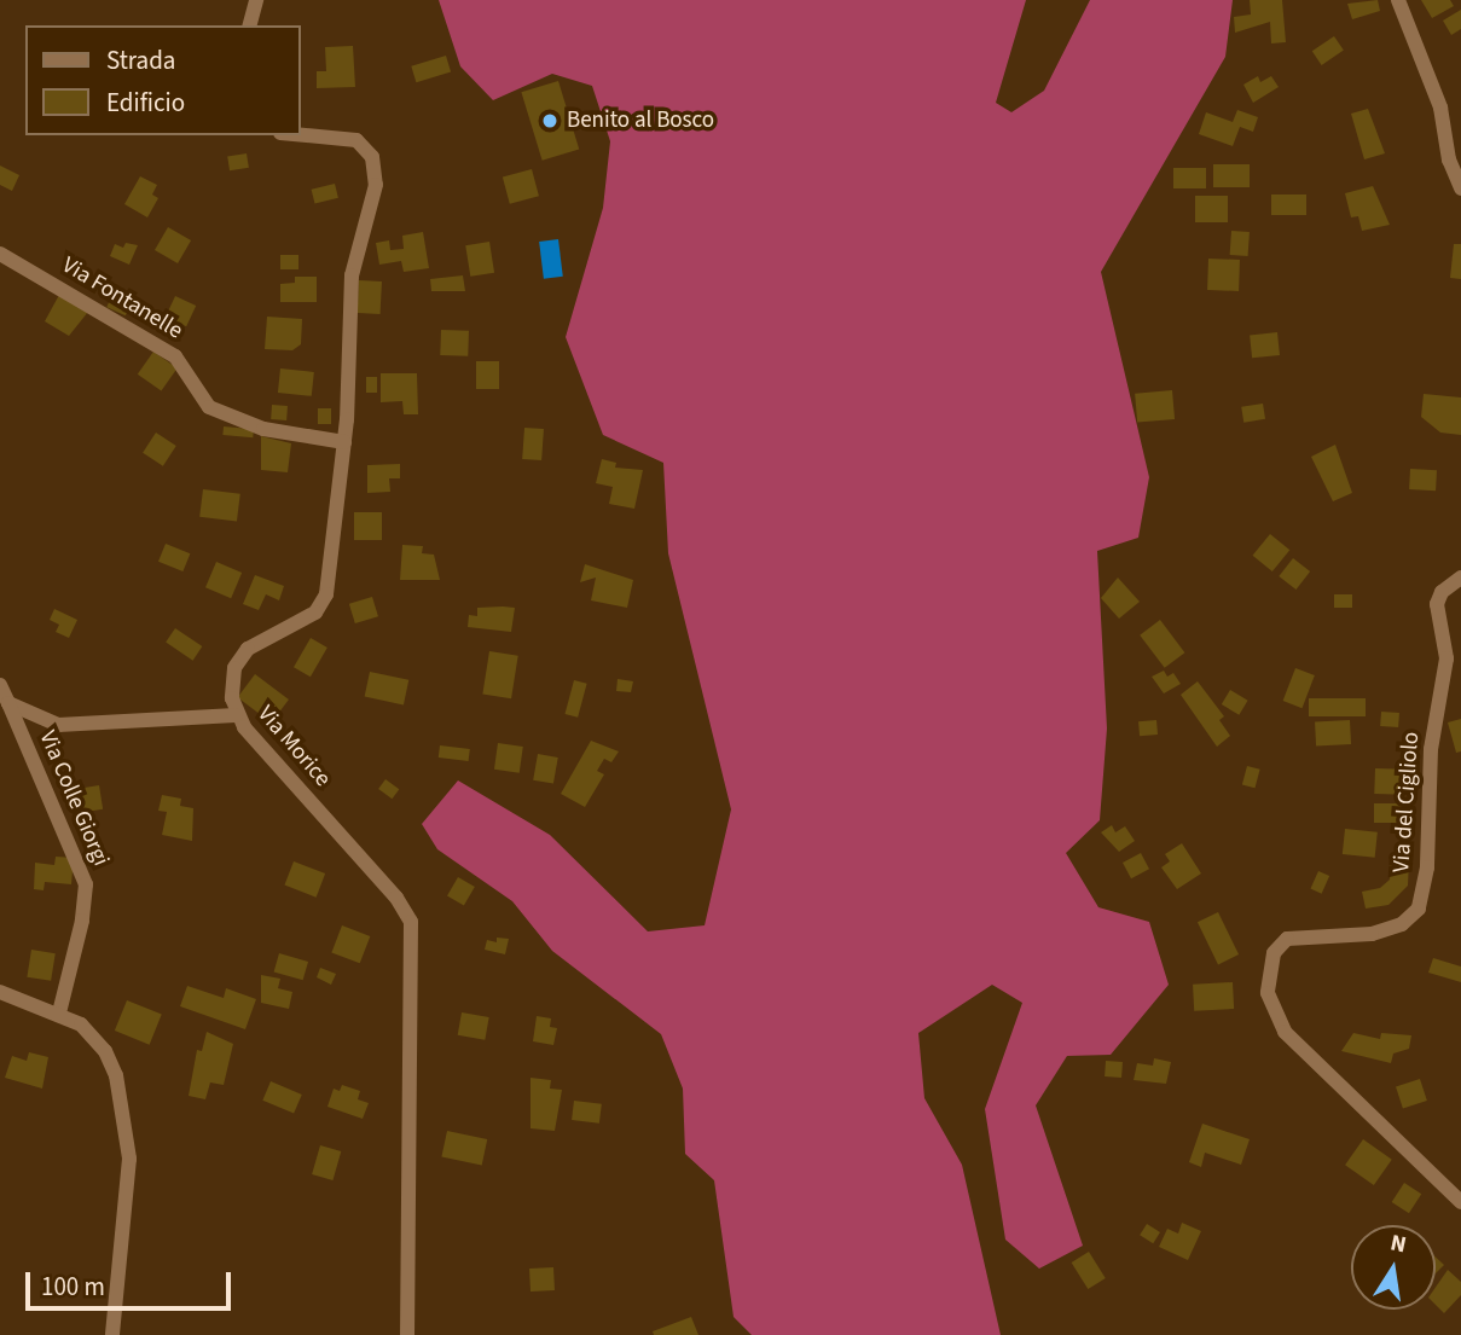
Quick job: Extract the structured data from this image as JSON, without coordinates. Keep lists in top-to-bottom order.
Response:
{
  "streets": {
    "street": [
      "Via Fontanelle",
      "Via Morice",
      "Via Colle Giorgi",
      "Via del Cigliolo"
    ]
  },
  "crossings": [
    ["Via Fontanelle", "Via Morice"]
  ],
  "places": ["Benito al Bosco"],
  "legend": ["Strada", "Edificio"],
  "scale_bar": "100 m",
  "north": "top"
}
